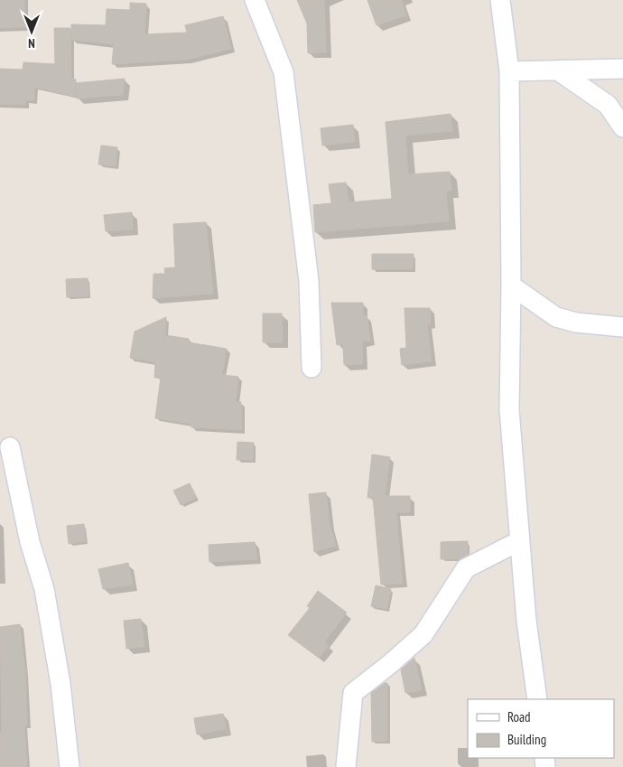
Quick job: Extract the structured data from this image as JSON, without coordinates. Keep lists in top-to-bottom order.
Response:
{
  "legend": ["Road", "Building"],
  "north": "bottom"
}
